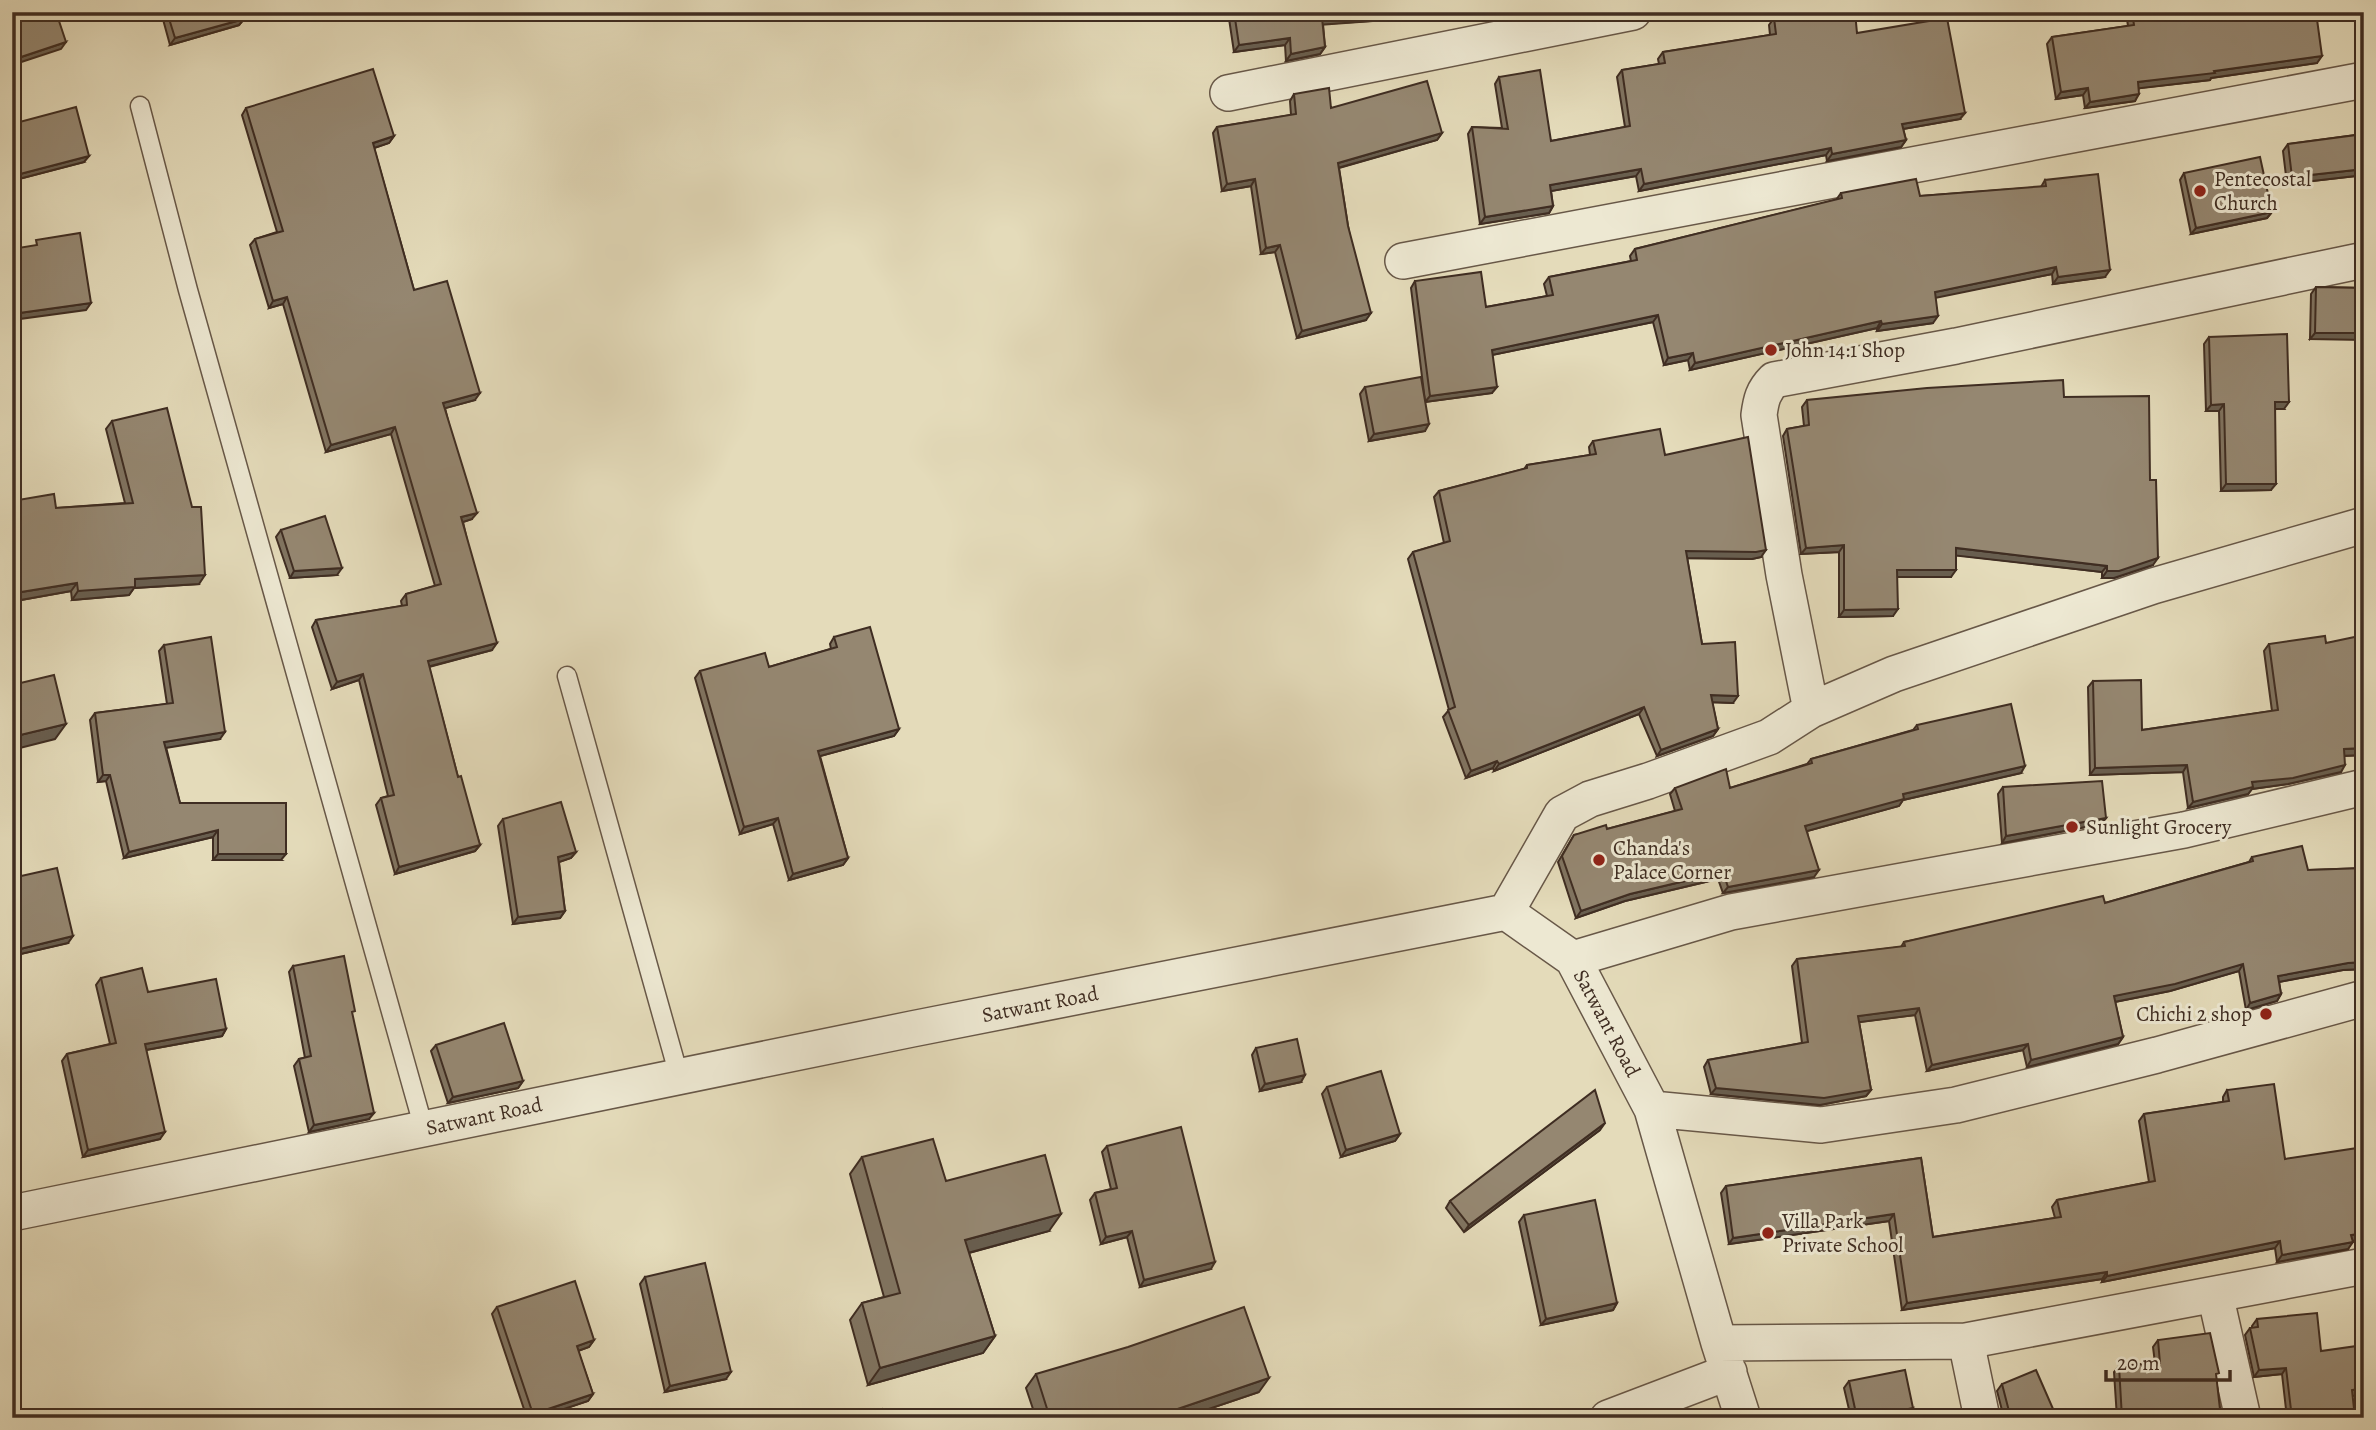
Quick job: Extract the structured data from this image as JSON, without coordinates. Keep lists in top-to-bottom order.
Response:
{
  "streets": {
    "street": ["Satwant Road"]
  },
  "places": [
    "Pentecostal Church",
    "John 14:1 Shop",
    "Sunlight Grocery",
    "Chanda's Palace Corner",
    "Chichi 2 shop",
    "Villa Park Private School"
  ],
  "scale_bar": "20 m"
}
